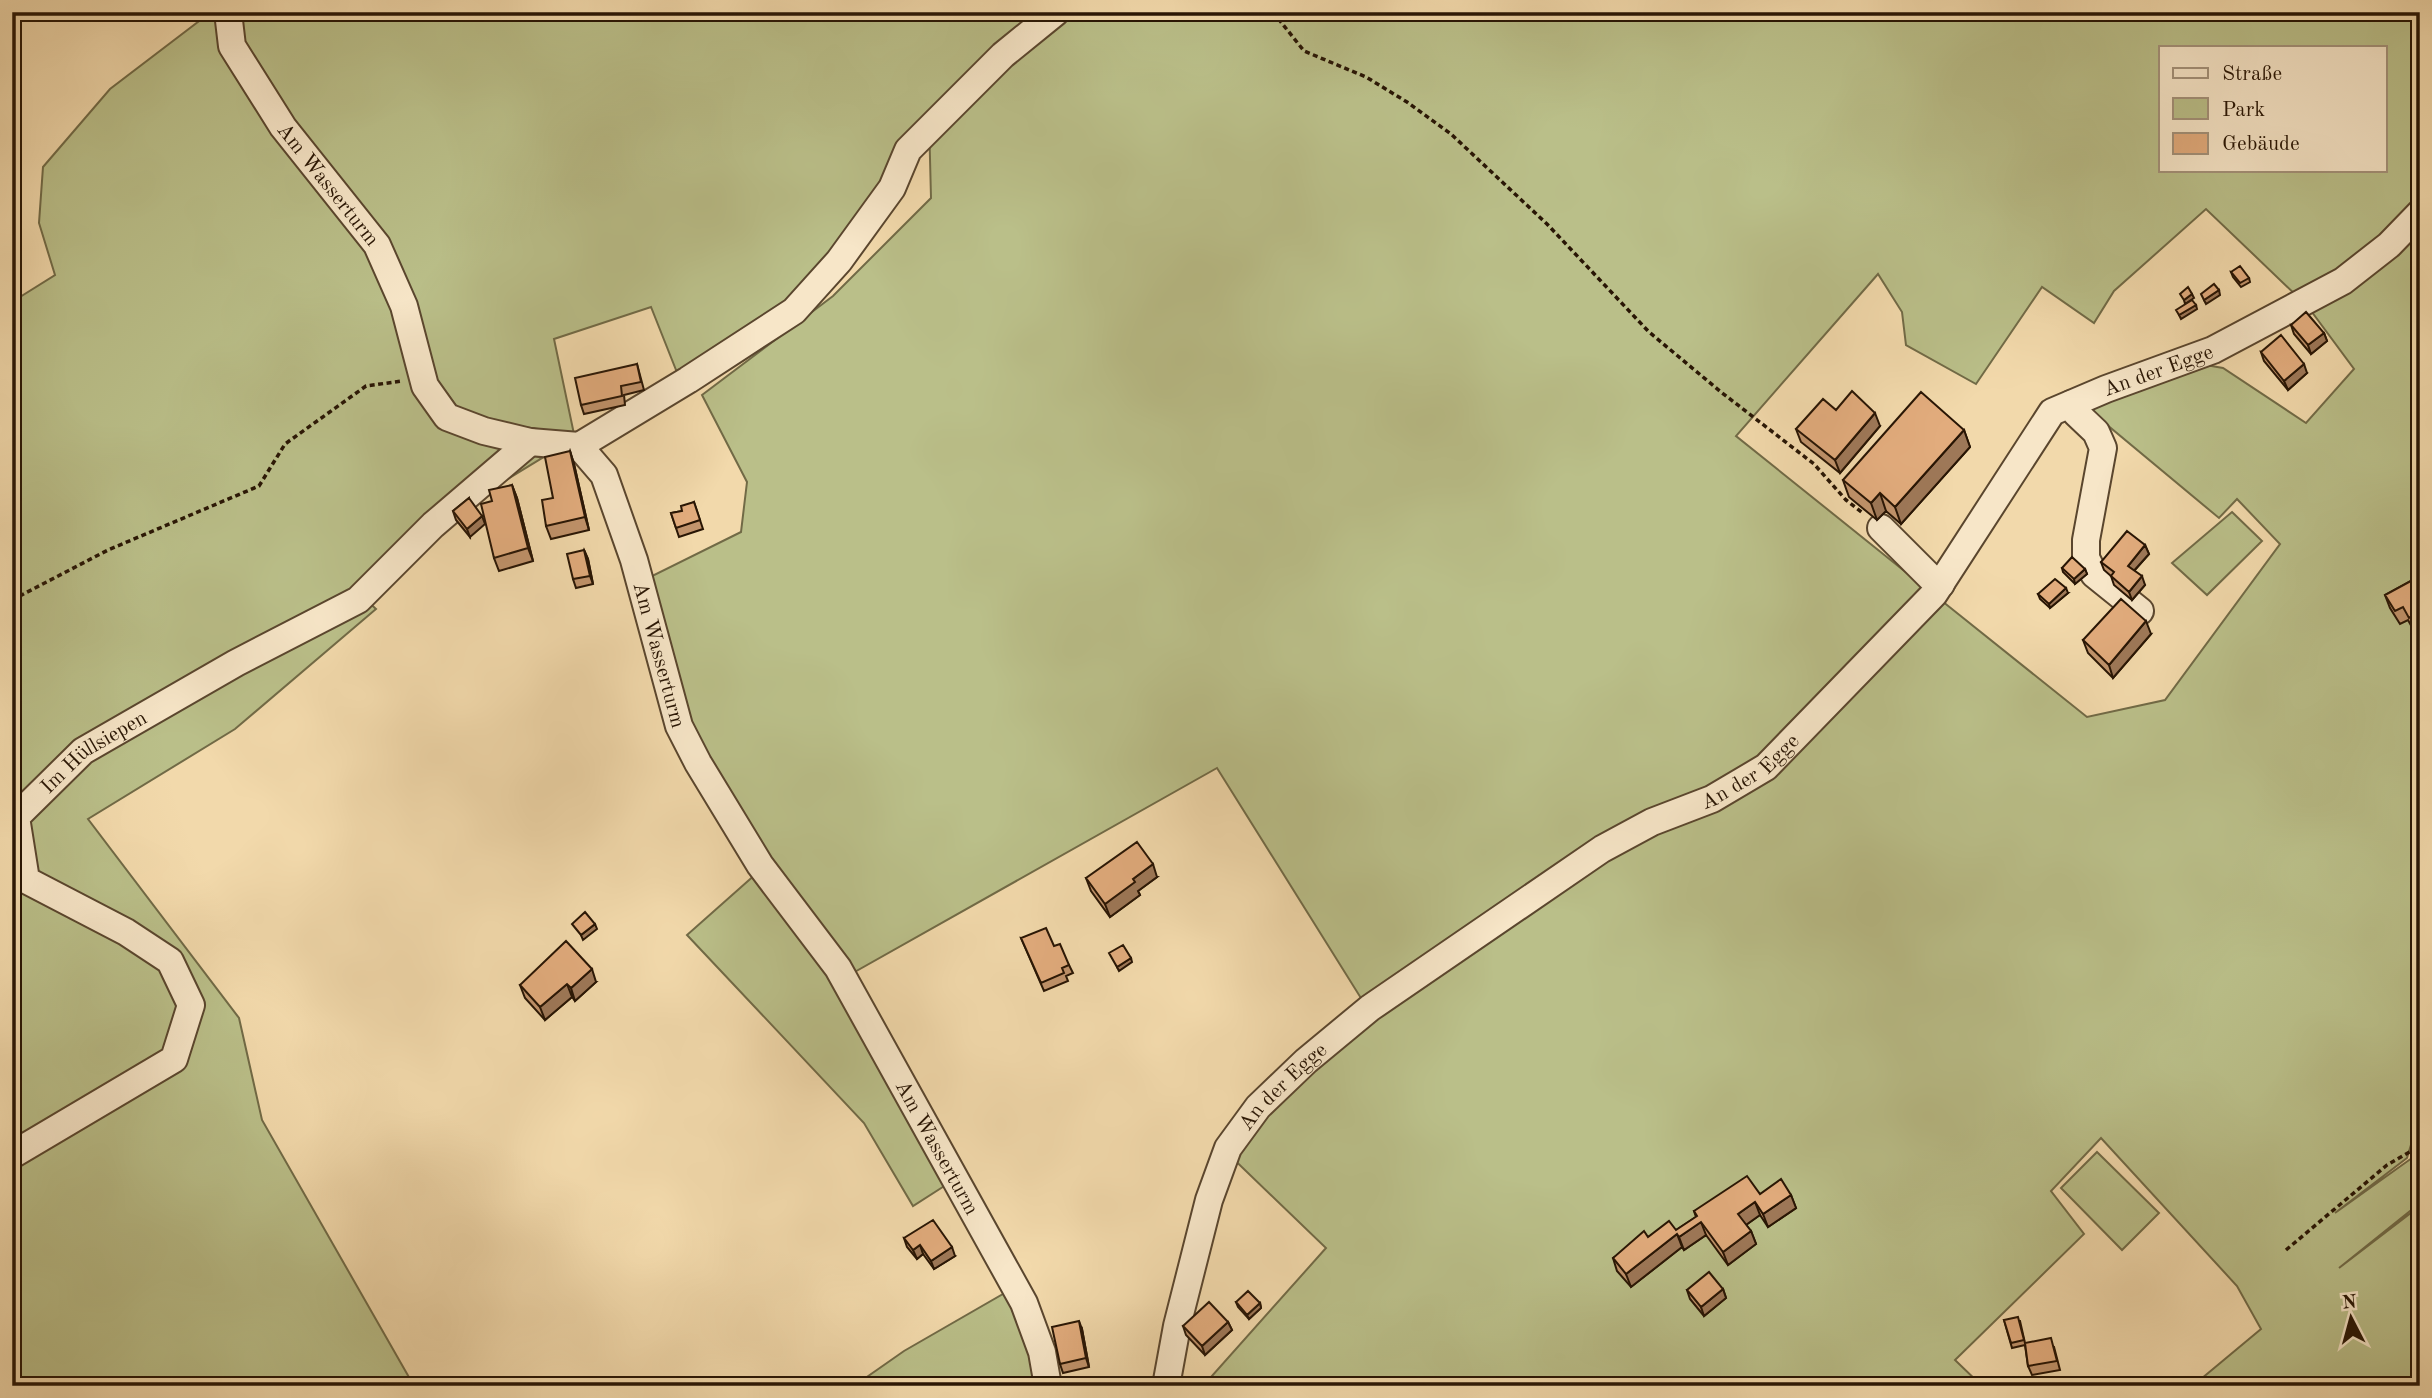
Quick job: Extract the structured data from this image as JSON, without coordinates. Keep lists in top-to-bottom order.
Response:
{
  "streets": {
    "street": ["Am Wasserturm", "An der Egge", "Im Hüllsiepen"]
  },
  "crossings": [
    ["Am Wasserturm", "Im Hüllsiepen"]
  ],
  "legend": ["Straße", "Park", "Gebäude"],
  "north": "top"
}
